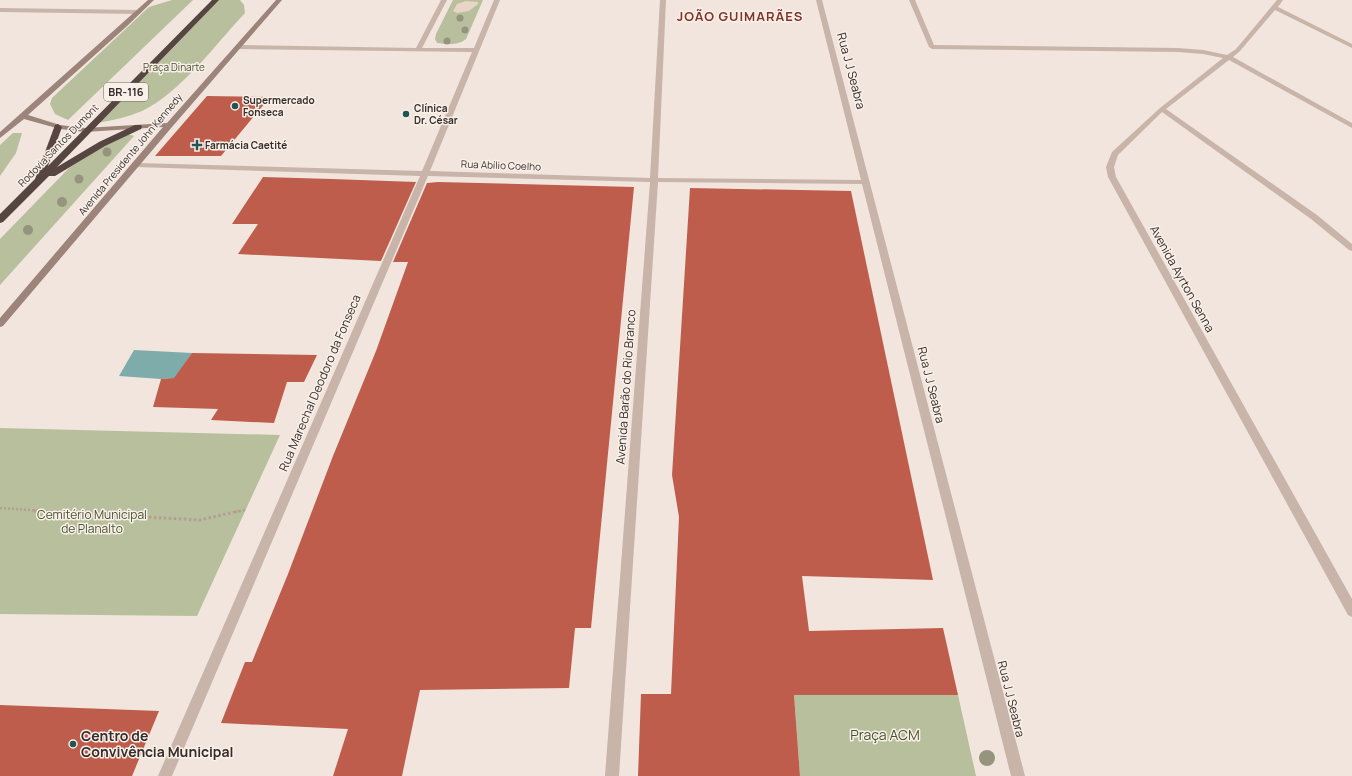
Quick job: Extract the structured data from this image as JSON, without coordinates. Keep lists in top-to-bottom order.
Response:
{
  "streets": {
    "highway": ["BR-116", "Rodovia Santos Dumont"],
    "main road": ["Avenida Presidente John Kennedy"],
    "street": [
      "Rua J J Seabra",
      "Rua Abílio Coelho",
      "Avenida Ayrton Senna",
      "Rua Marechal Deodoro da Fonseca",
      "Avenida Barão do Rio Branco"
    ]
  },
  "crossings": [
    ["Rua J J Seabra", "Rua Abílio Coelho"],
    ["Avenida Presidente John Kennedy", "Rua Abílio Coelho"],
    ["Rua Abílio Coelho", "Rua Marechal Deodoro da Fonseca"],
    ["Rua Abílio Coelho", "Avenida Barão do Rio Branco"]
  ],
  "districts": ["JOÃO GUIMARÃES"],
  "parks": ["Praça Dinarte", "Cemitério Municipal de Planalto", "Praça ACM"],
  "places": {
    "other": ["Supermercado Fonseca", "Clínica Dr. César", "Centro de Convivência Municipal"],
    "health": ["Farmácia Caetité"]
  }
}
